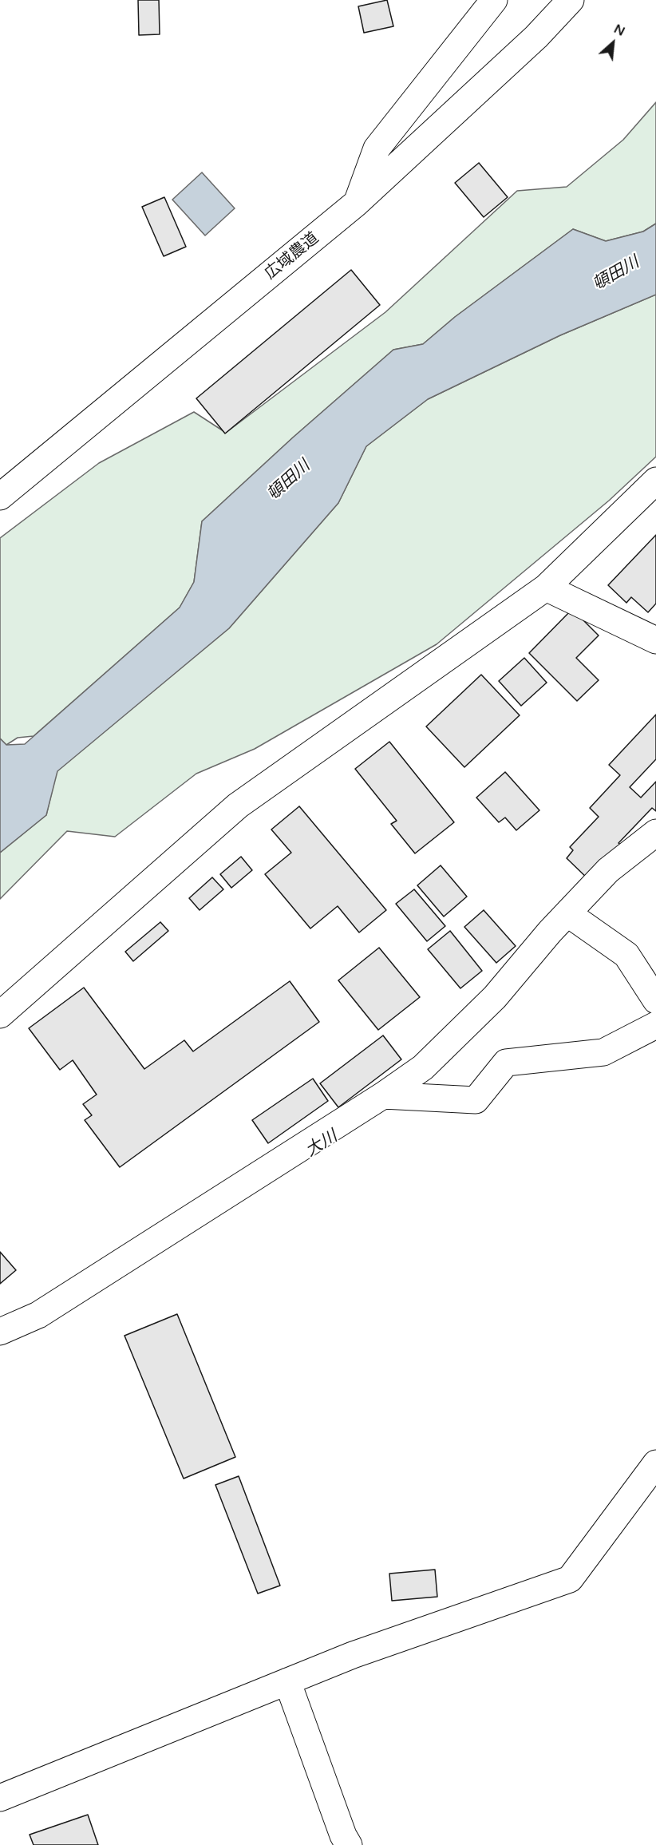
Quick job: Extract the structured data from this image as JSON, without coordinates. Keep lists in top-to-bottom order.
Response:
{
  "streets": {
    "street": ["広域農道"]
  },
  "water": ["頓田川", "大川"],
  "north": "top right"
}
